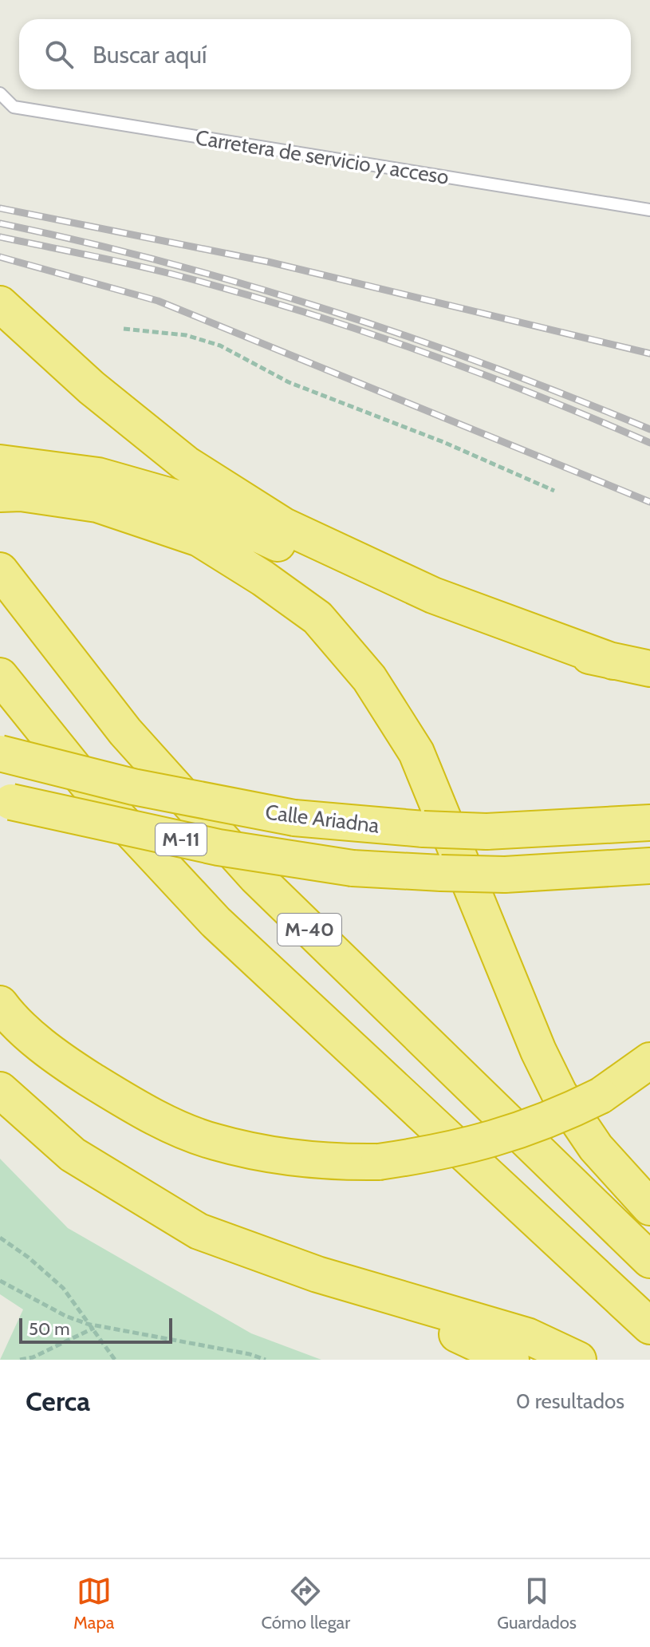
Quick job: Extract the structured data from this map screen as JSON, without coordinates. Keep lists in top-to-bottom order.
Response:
{
  "streets": {
    "highway": ["Calle Ariadna", "M-11", "M-40"],
    "lane": ["Carretera de servicio y acceso"]
  },
  "scale_bar": "50 m",
  "page": {
    "search": "Buscar aquí",
    "scale": "50 m",
    "heading": ["Cerca", "0 resultados"],
    "nav": ["Mapa", "Cómo llegar", "Guardados"]
  }
}
